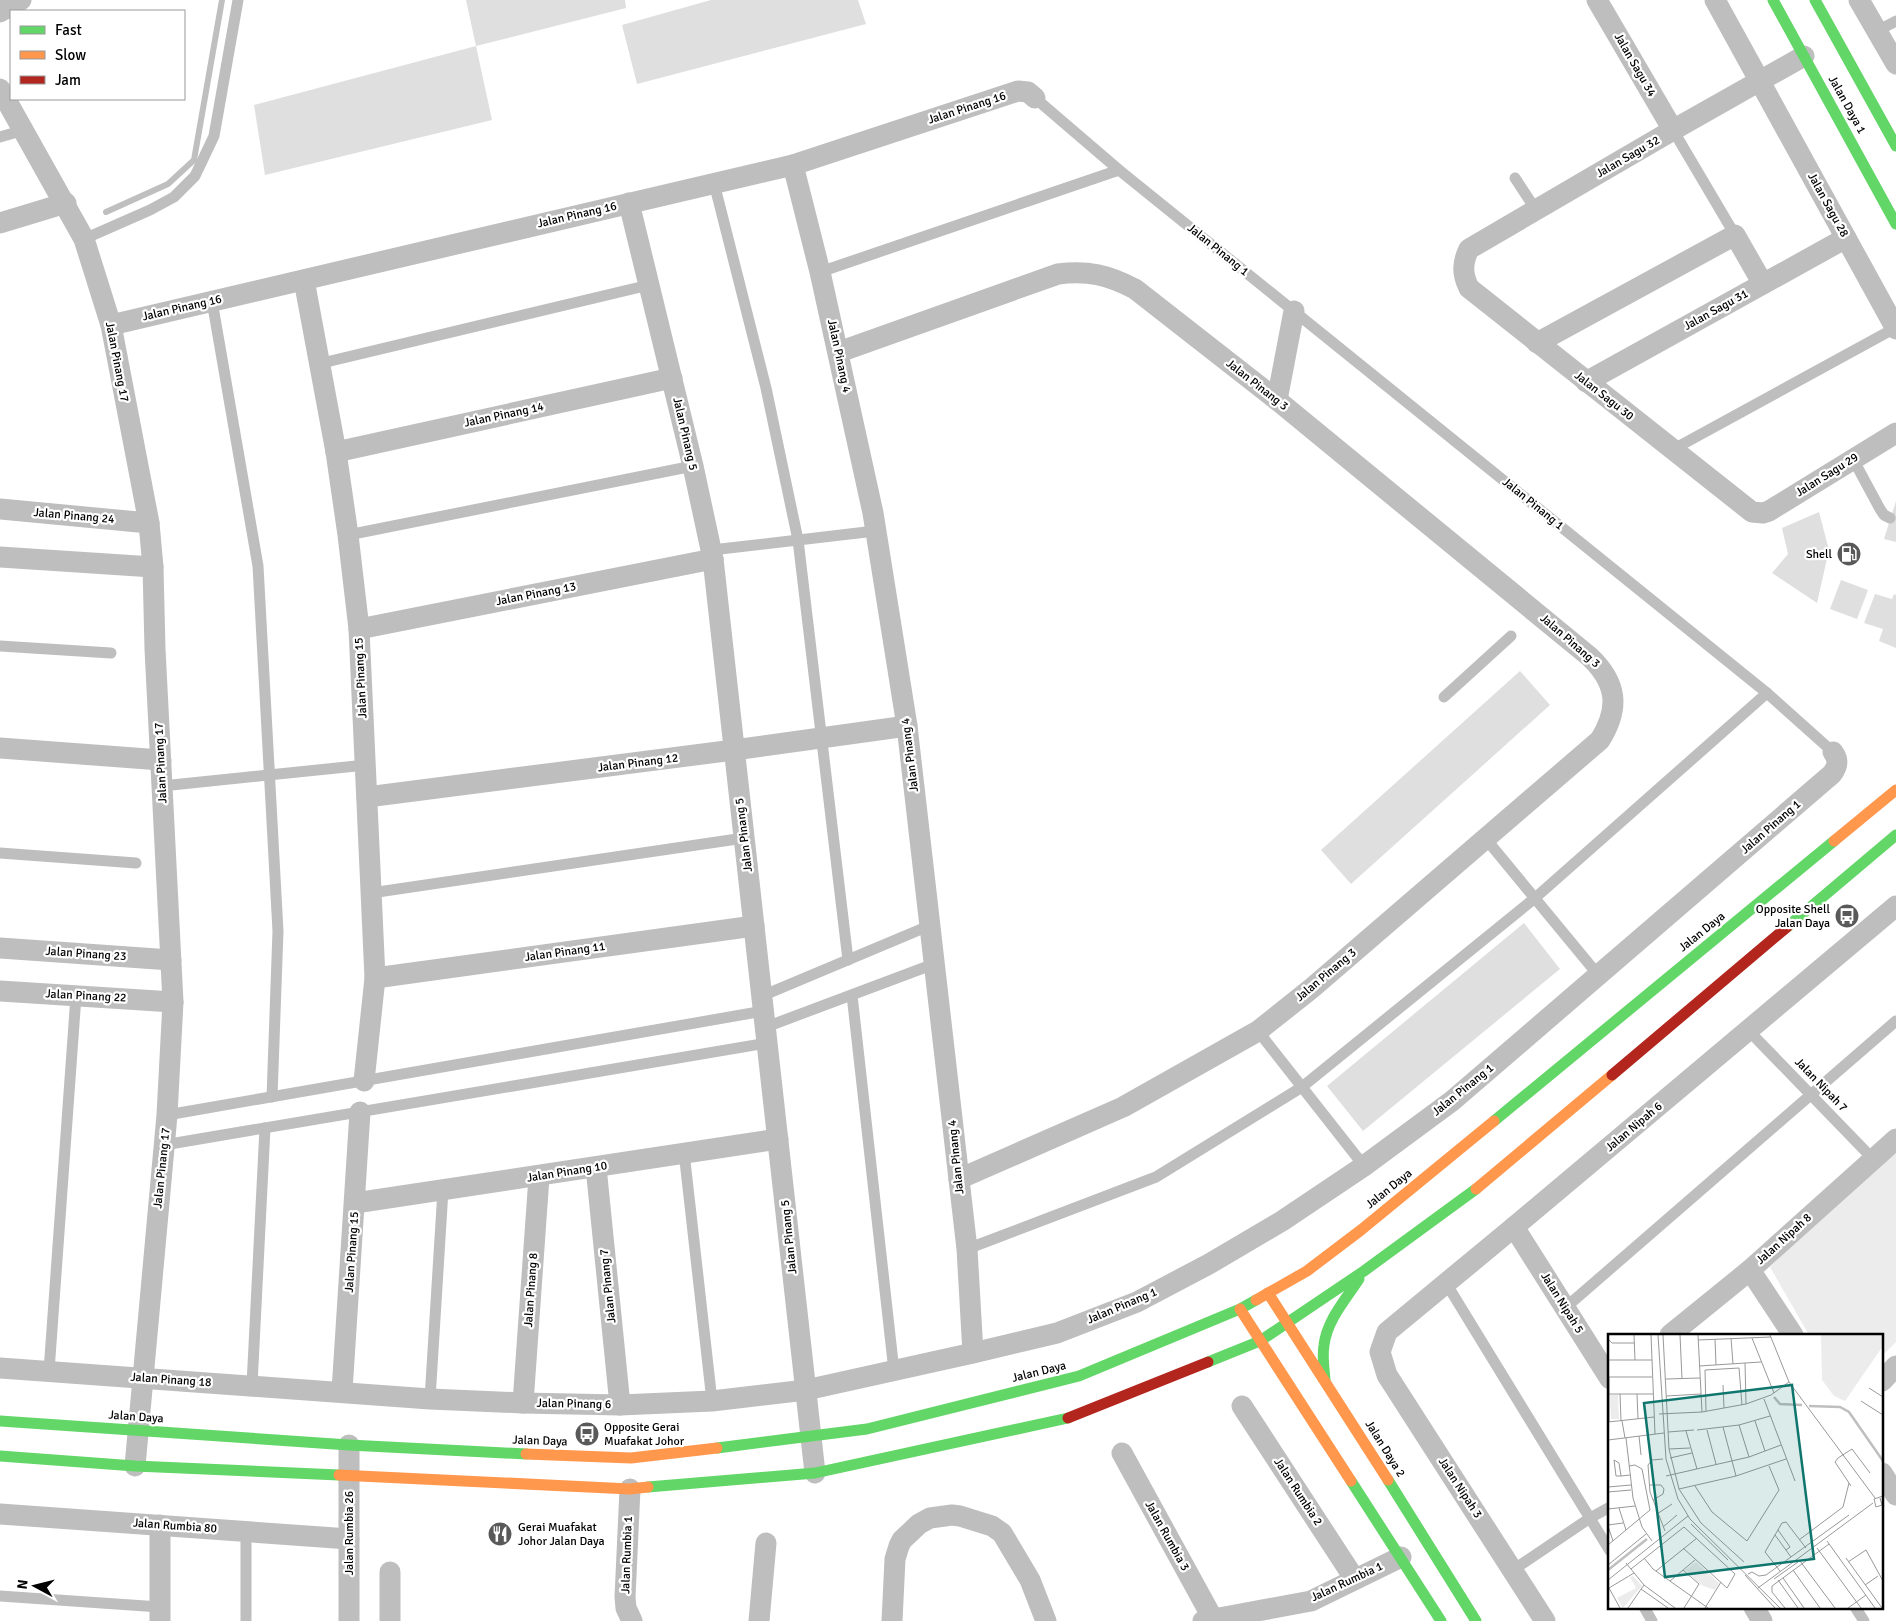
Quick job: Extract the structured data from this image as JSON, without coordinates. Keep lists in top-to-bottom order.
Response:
{
  "streets": {
    "main road": ["Jalan Daya 1", "Jalan Daya", "Jalan Daya 2"],
    "street": [
      "Jalan Sagu 34",
      "Jalan Pinang 16",
      "Jalan Sagu 32",
      "Jalan Sagu 28",
      "Jalan Pinang 1",
      "Jalan Sagu 31",
      "Jalan Pinang 4",
      "Jalan Pinang 17",
      "Jalan Pinang 3",
      "Jalan Sagu 30",
      "Jalan Pinang 14",
      "Jalan Pinang 5",
      "Jalan Sagu 29",
      "Jalan Pinang 24",
      "Jalan Pinang 13",
      "Jalan Pinang 15",
      "Jalan Pinang 12",
      "Jalan Pinang 11",
      "Jalan Pinang 23",
      "Jalan Pinang 22",
      "Jalan Nipah 6",
      "Jalan Pinang 10",
      "Jalan Nipah 8",
      "Jalan Pinang 7",
      "Jalan Pinang 8",
      "Jalan Nipah 5",
      "Jalan Pinang 18",
      "Jalan Pinang 6",
      "Jalan Nipah 3",
      "Jalan Rumbia 2",
      "Jalan Rumbia 80",
      "Jalan Rumbia 26",
      "Jalan Rumbia 3",
      "Jalan Rumbia 1"
    ],
    "lane": ["Jalan Nipah 7"]
  },
  "crossings": [
    ["Jalan Sagu 34", "Jalan Sagu 32"],
    ["Jalan Daya 1", "Jalan Sagu 32"],
    ["Jalan Pinang 16", "Jalan Pinang 1"],
    ["Jalan Pinang 16", "Jalan Pinang 4"],
    ["Jalan Pinang 16", "Jalan Pinang 17"],
    ["Jalan Pinang 16", "Jalan Pinang 5"],
    ["Jalan Pinang 16", "Jalan Pinang 15"],
    ["Jalan Sagu 32", "Jalan Sagu 28"],
    ["Jalan Sagu 32", "Jalan Sagu 30"],
    ["Jalan Sagu 28", "Jalan Sagu 31"],
    ["Jalan Pinang 1", "Jalan Pinang 4"],
    ["Jalan Pinang 1", "Jalan Pinang 5"],
    ["Jalan Pinang 1", "Jalan Pinang 6"],
    ["Jalan Sagu 31", "Jalan Sagu 30"],
    ["Jalan Pinang 4", "Jalan Pinang 3"],
    ["Jalan Pinang 4", "Jalan Pinang 12"],
    ["Jalan Pinang 17", "Jalan Pinang 24"],
    ["Jalan Pinang 17", "Jalan Daya"],
    ["Jalan Pinang 17", "Jalan Pinang 23"],
    ["Jalan Pinang 17", "Jalan Pinang 22"],
    ["Jalan Pinang 17", "Jalan Pinang 18"],
    ["Jalan Sagu 30", "Jalan Sagu 29"],
    ["Jalan Pinang 14", "Jalan Pinang 5"],
    ["Jalan Pinang 14", "Jalan Pinang 15"],
    ["Jalan Pinang 5", "Jalan Pinang 13"],
    ["Jalan Pinang 5", "Jalan Pinang 12"],
    ["Jalan Pinang 5", "Jalan Daya"],
    ["Jalan Pinang 5", "Jalan Pinang 11"],
    ["Jalan Pinang 5", "Jalan Pinang 10"],
    ["Jalan Pinang 5", "Jalan Pinang 6"],
    ["Jalan Pinang 13", "Jalan Pinang 15"],
    ["Jalan Pinang 15", "Jalan Pinang 12"],
    ["Jalan Pinang 15", "Jalan Pinang 11"],
    ["Jalan Pinang 15", "Jalan Pinang 10"],
    ["Jalan Pinang 15", "Jalan Pinang 18"],
    ["Jalan Pinang 15", "Jalan Pinang 6"],
    ["Jalan Daya", "Jalan Daya 2"],
    ["Jalan Daya", "Jalan Rumbia 26"],
    ["Jalan Nipah 7", "Jalan Nipah 6"],
    ["Jalan Nipah 7", "Jalan Nipah 8"],
    ["Jalan Nipah 6", "Jalan Nipah 5"],
    ["Jalan Nipah 6", "Jalan Nipah 3"],
    ["Jalan Pinang 10", "Jalan Pinang 7"],
    ["Jalan Pinang 10", "Jalan Pinang 8"],
    ["Jalan Pinang 7", "Jalan Pinang 6"],
    ["Jalan Pinang 8", "Jalan Pinang 6"],
    ["Jalan Pinang 18", "Jalan Pinang 6"],
    ["Jalan Rumbia 2", "Jalan Rumbia 1"],
    ["Jalan Rumbia 80", "Jalan Rumbia 26"],
    ["Jalan Rumbia 3", "Jalan Rumbia 1"]
  ],
  "places": {
    "fuel station": ["Shell"],
    "bus stop": ["Opposite Shell Jalan Daya", "Opposite Gerai Muafakat Johor"],
    "restaurant": ["Gerai Muafakat Johor Jalan Daya"]
  },
  "legend": ["Fast", "Slow", "Jam"],
  "north": "left"
}
